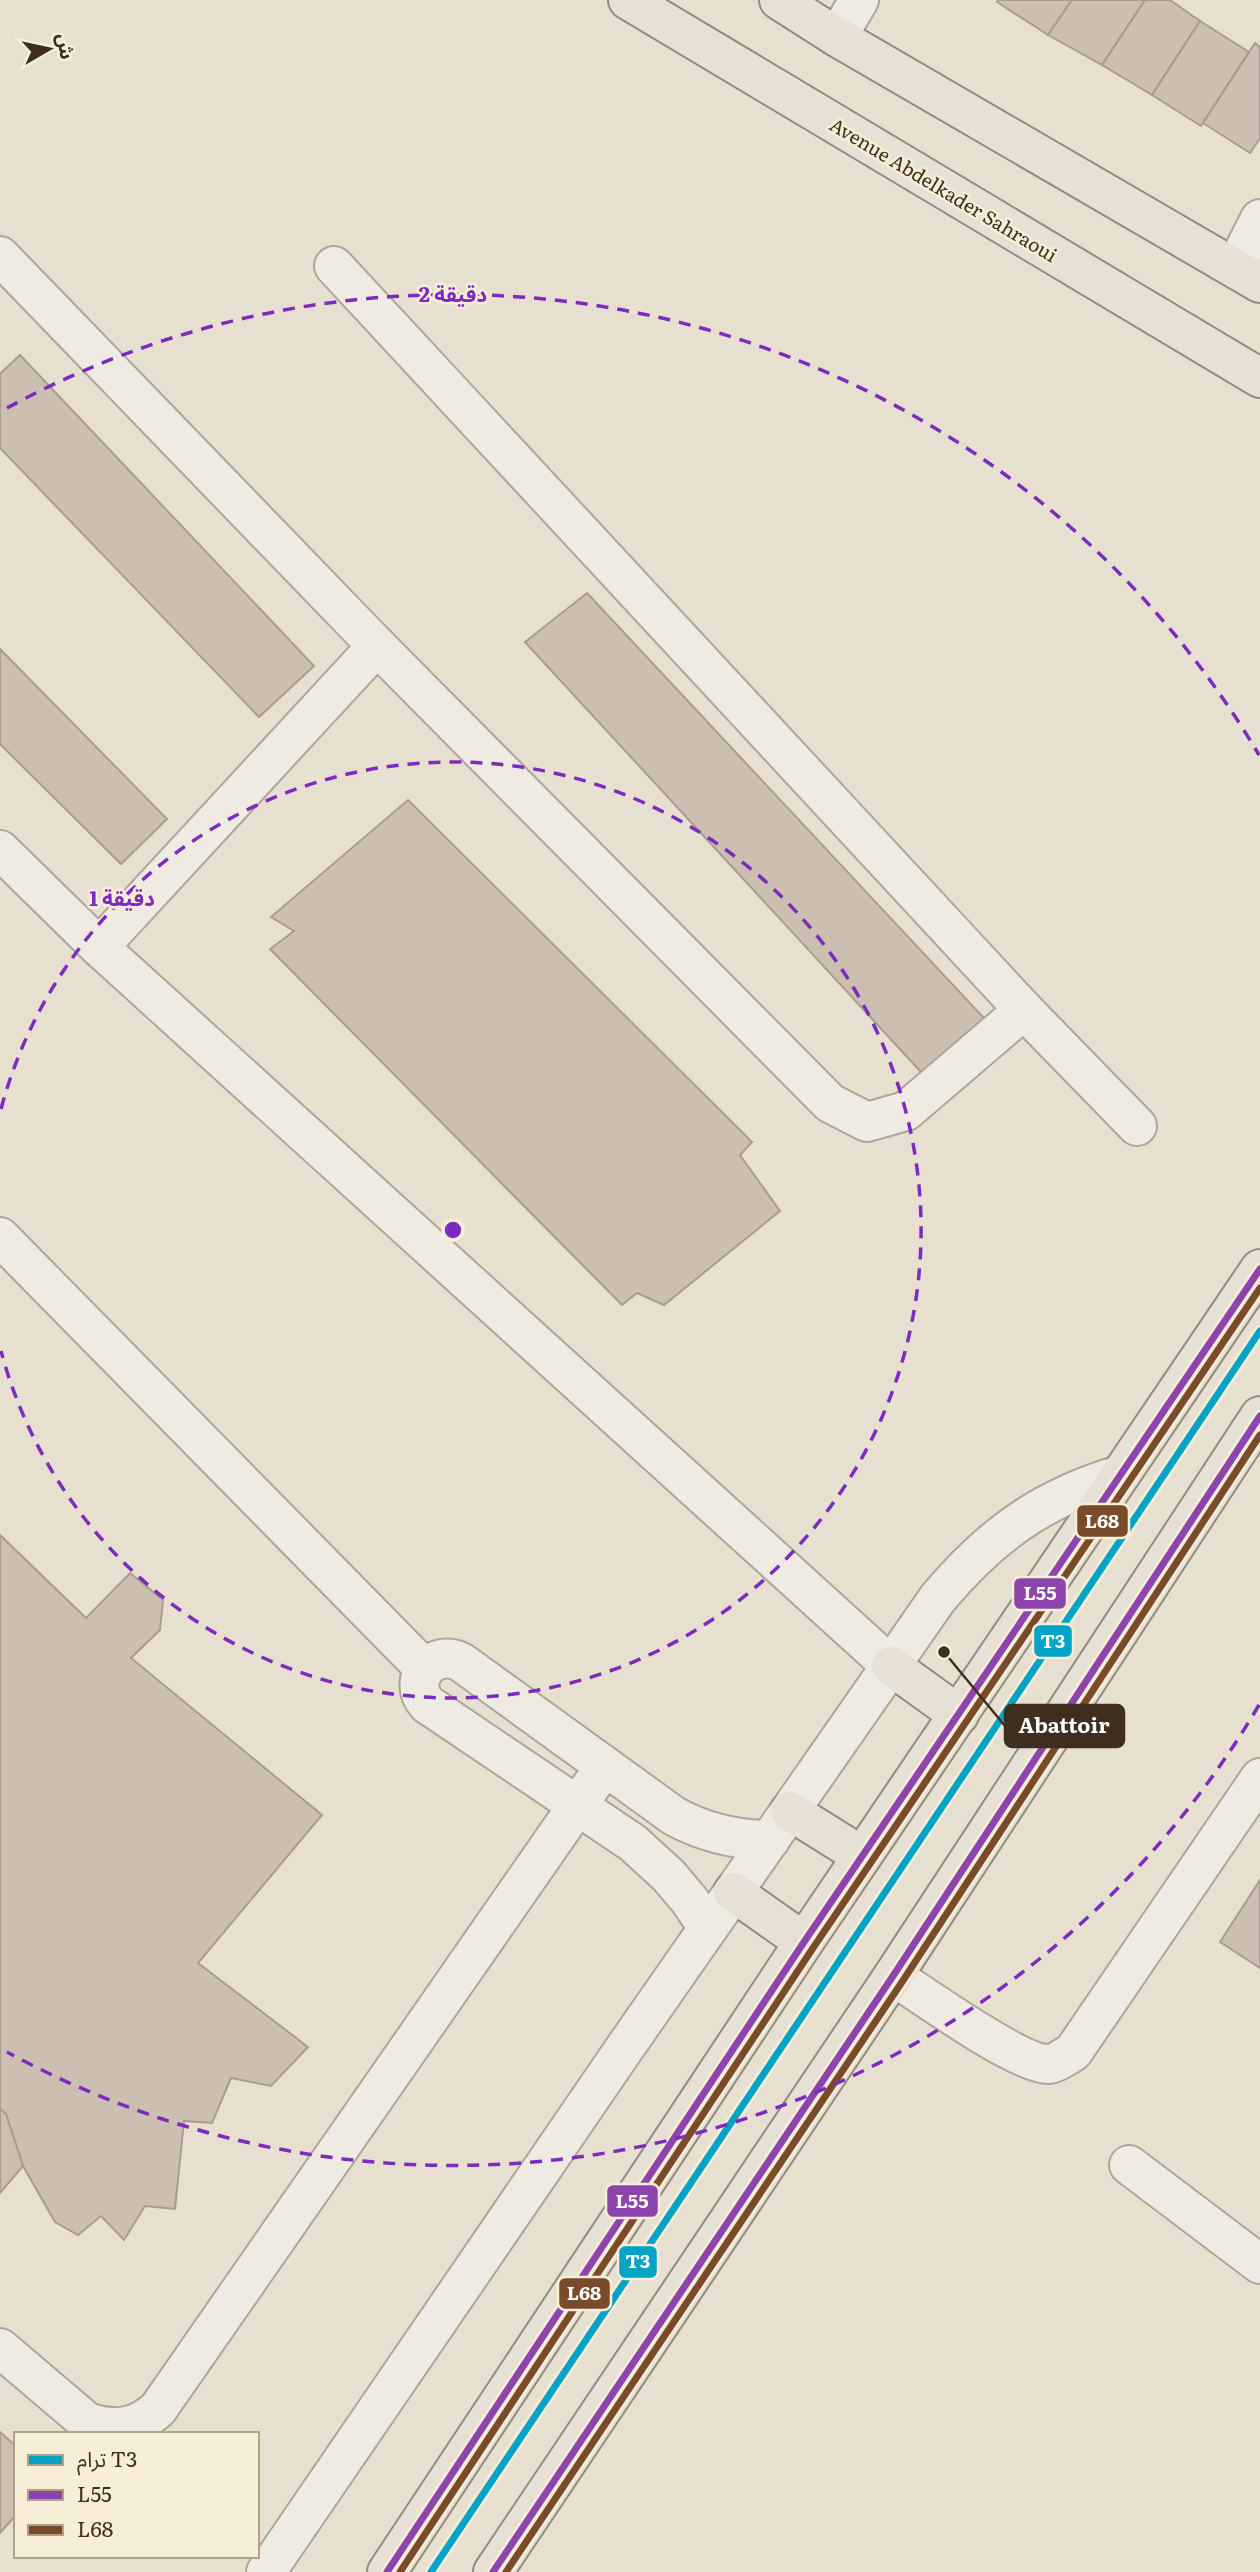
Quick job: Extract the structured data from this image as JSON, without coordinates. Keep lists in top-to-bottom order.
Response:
{
  "streets": {
    "main road": ["Avenue Abdelkader Sahraoui"]
  },
  "places": ["Abattoir"],
  "lines": ["transit line L55", "transit line L68", "tram line T3"],
  "legend": ["ترام T3", "L55", "L68"],
  "north": "right",
  "rings": ["2 دقيقة", "1 دقيقة"]
}
